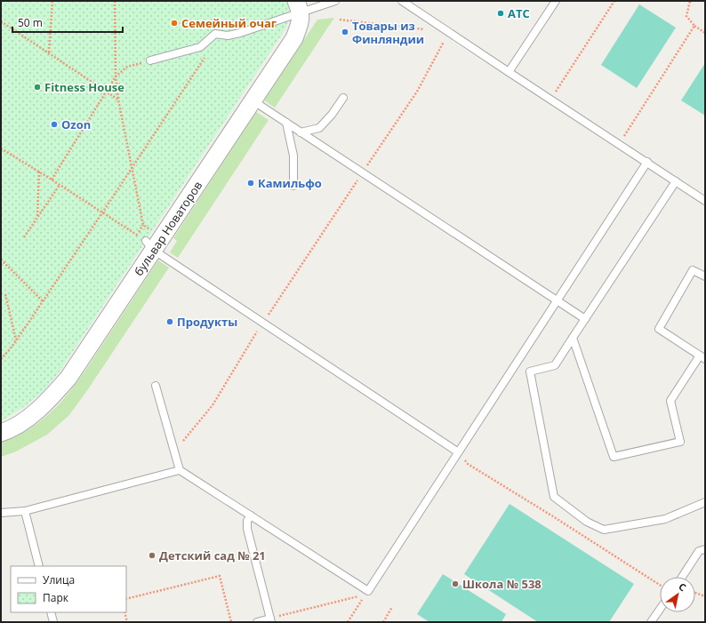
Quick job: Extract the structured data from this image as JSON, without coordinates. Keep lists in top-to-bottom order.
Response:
{
  "streets": {
    "street": ["бульвар Новаторов"]
  },
  "places": [
    "АТС",
    "Семейный очаг",
    "Товары из Финляндии",
    "Fitness House",
    "Ozon",
    "Камильфо",
    "Продукты",
    "Детский сад № 21",
    "Школа № 538"
  ],
  "legend": ["Улица", "Парк"],
  "scale_bar": "50 m",
  "north": "top right"
}
